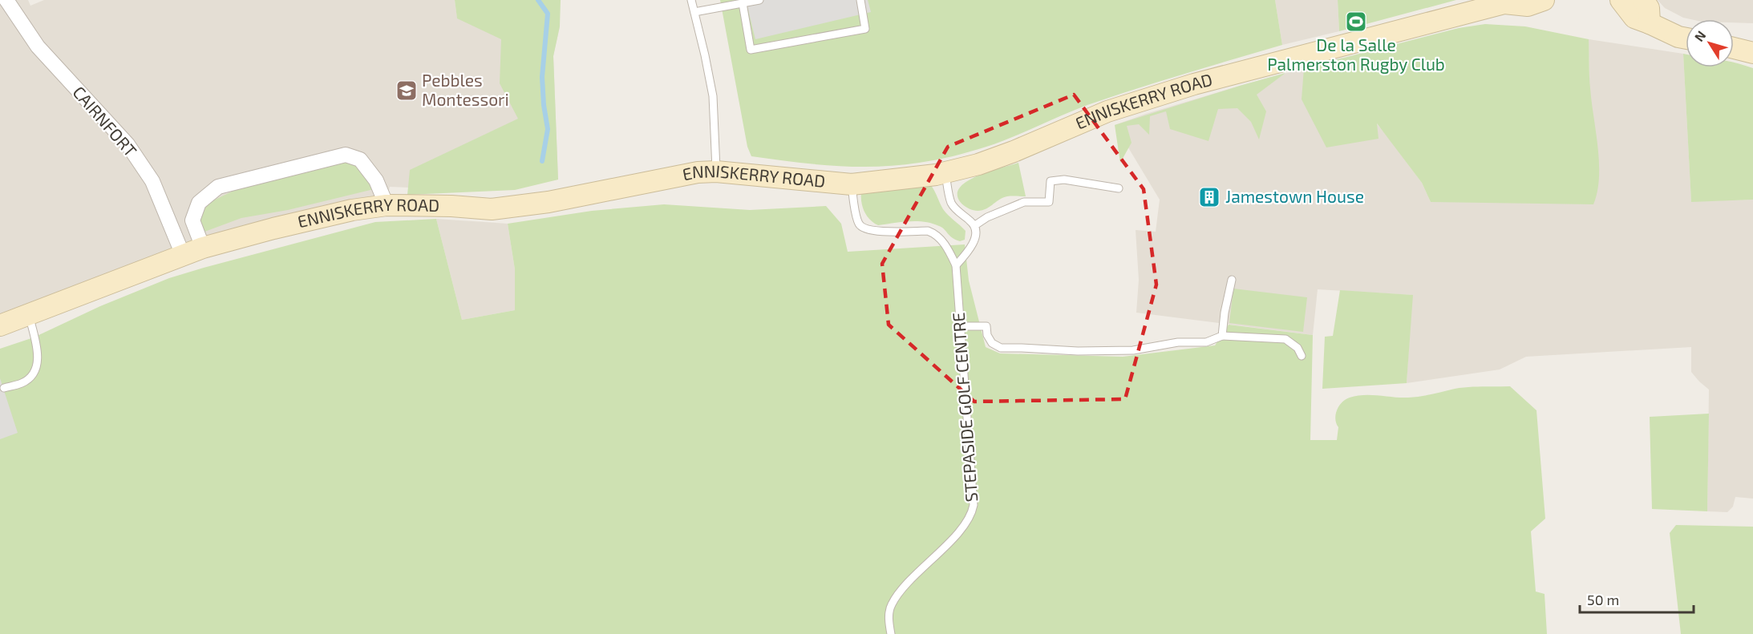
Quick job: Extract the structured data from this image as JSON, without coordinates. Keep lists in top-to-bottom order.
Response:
{
  "streets": {
    "main road": ["ENNISKERRY ROAD"],
    "street": ["CAIRNFORT"],
    "lane": ["STEPASIDE GOLF CENTRE"]
  },
  "crossings": [
    ["ENNISKERRY ROAD", "CAIRNFORT"]
  ],
  "places": {
    "sports": ["De la Salle Palmerston Rugby Club"],
    "school or university": ["Pebbles Montessori"],
    "building": ["Jamestown House"]
  },
  "scale_bar": "50 m",
  "north": "top left"
}
